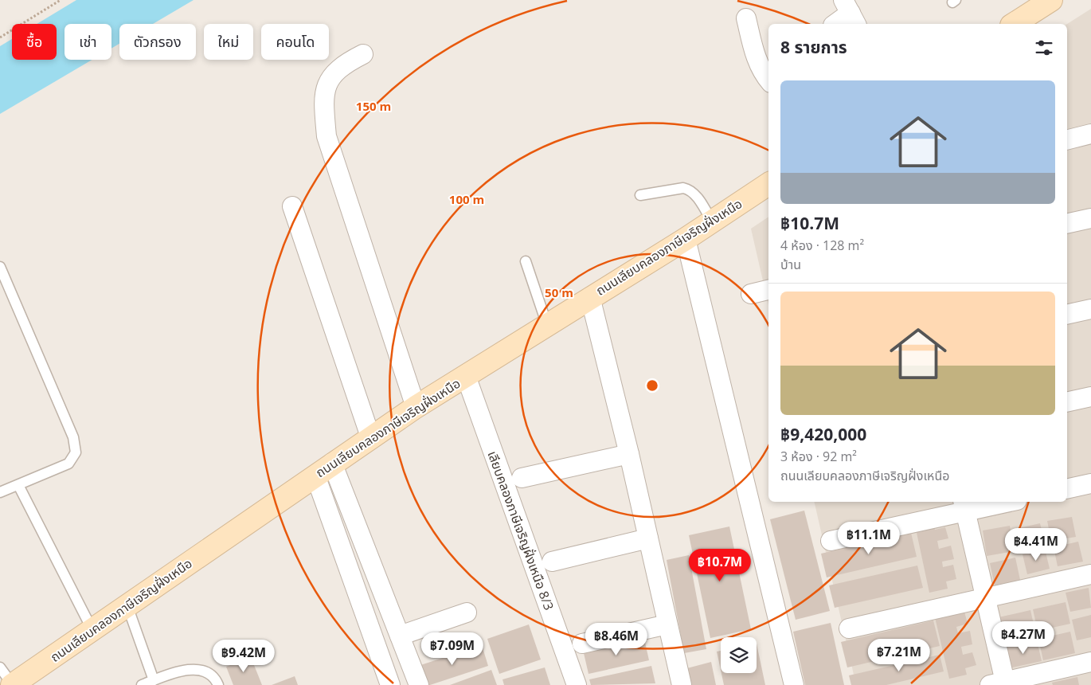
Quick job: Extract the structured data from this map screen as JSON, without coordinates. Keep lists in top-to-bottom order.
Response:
{
  "streets": {
    "main road": ["ถนนเลียบคลองภาษีเจริญฝั่งเหนือ"],
    "street": ["เลียบคลองภาษีเจริญฝั่งเหนือ 8/3"]
  },
  "crossings": [
    ["ถนนเลียบคลองภาษีเจริญฝั่งเหนือ", "เลียบคลองภาษีเจริญฝั่งเหนือ 8/3"]
  ],
  "page": {
    "chip": [
      "ซื้อ",
      "เช่า",
      "ตัวกรอง",
      "ใหม่",
      "คอนโด"
    ],
    "heading": "8 รายการ",
    "list": [
      {
        "name": "฿10.7M",
        "note": "4 ห้อง · 128 m² · บ้าน"
      },
      {
        "name": "฿9,420,000",
        "note": "3 ห้อง · 92 m² · ถนนเลียบคลองภาษีเจริญฝั่งเหนือ"
      }
    ],
    "price": [
      "฿11.1M",
      "฿4.41M",
      "฿10.7M",
      "฿4.27M",
      "฿8.46M",
      "฿7.09M",
      "฿7.21M",
      "฿9.42M"
    ]
  },
  "rings": ["150 m", "100 m", "50 m"]
}
